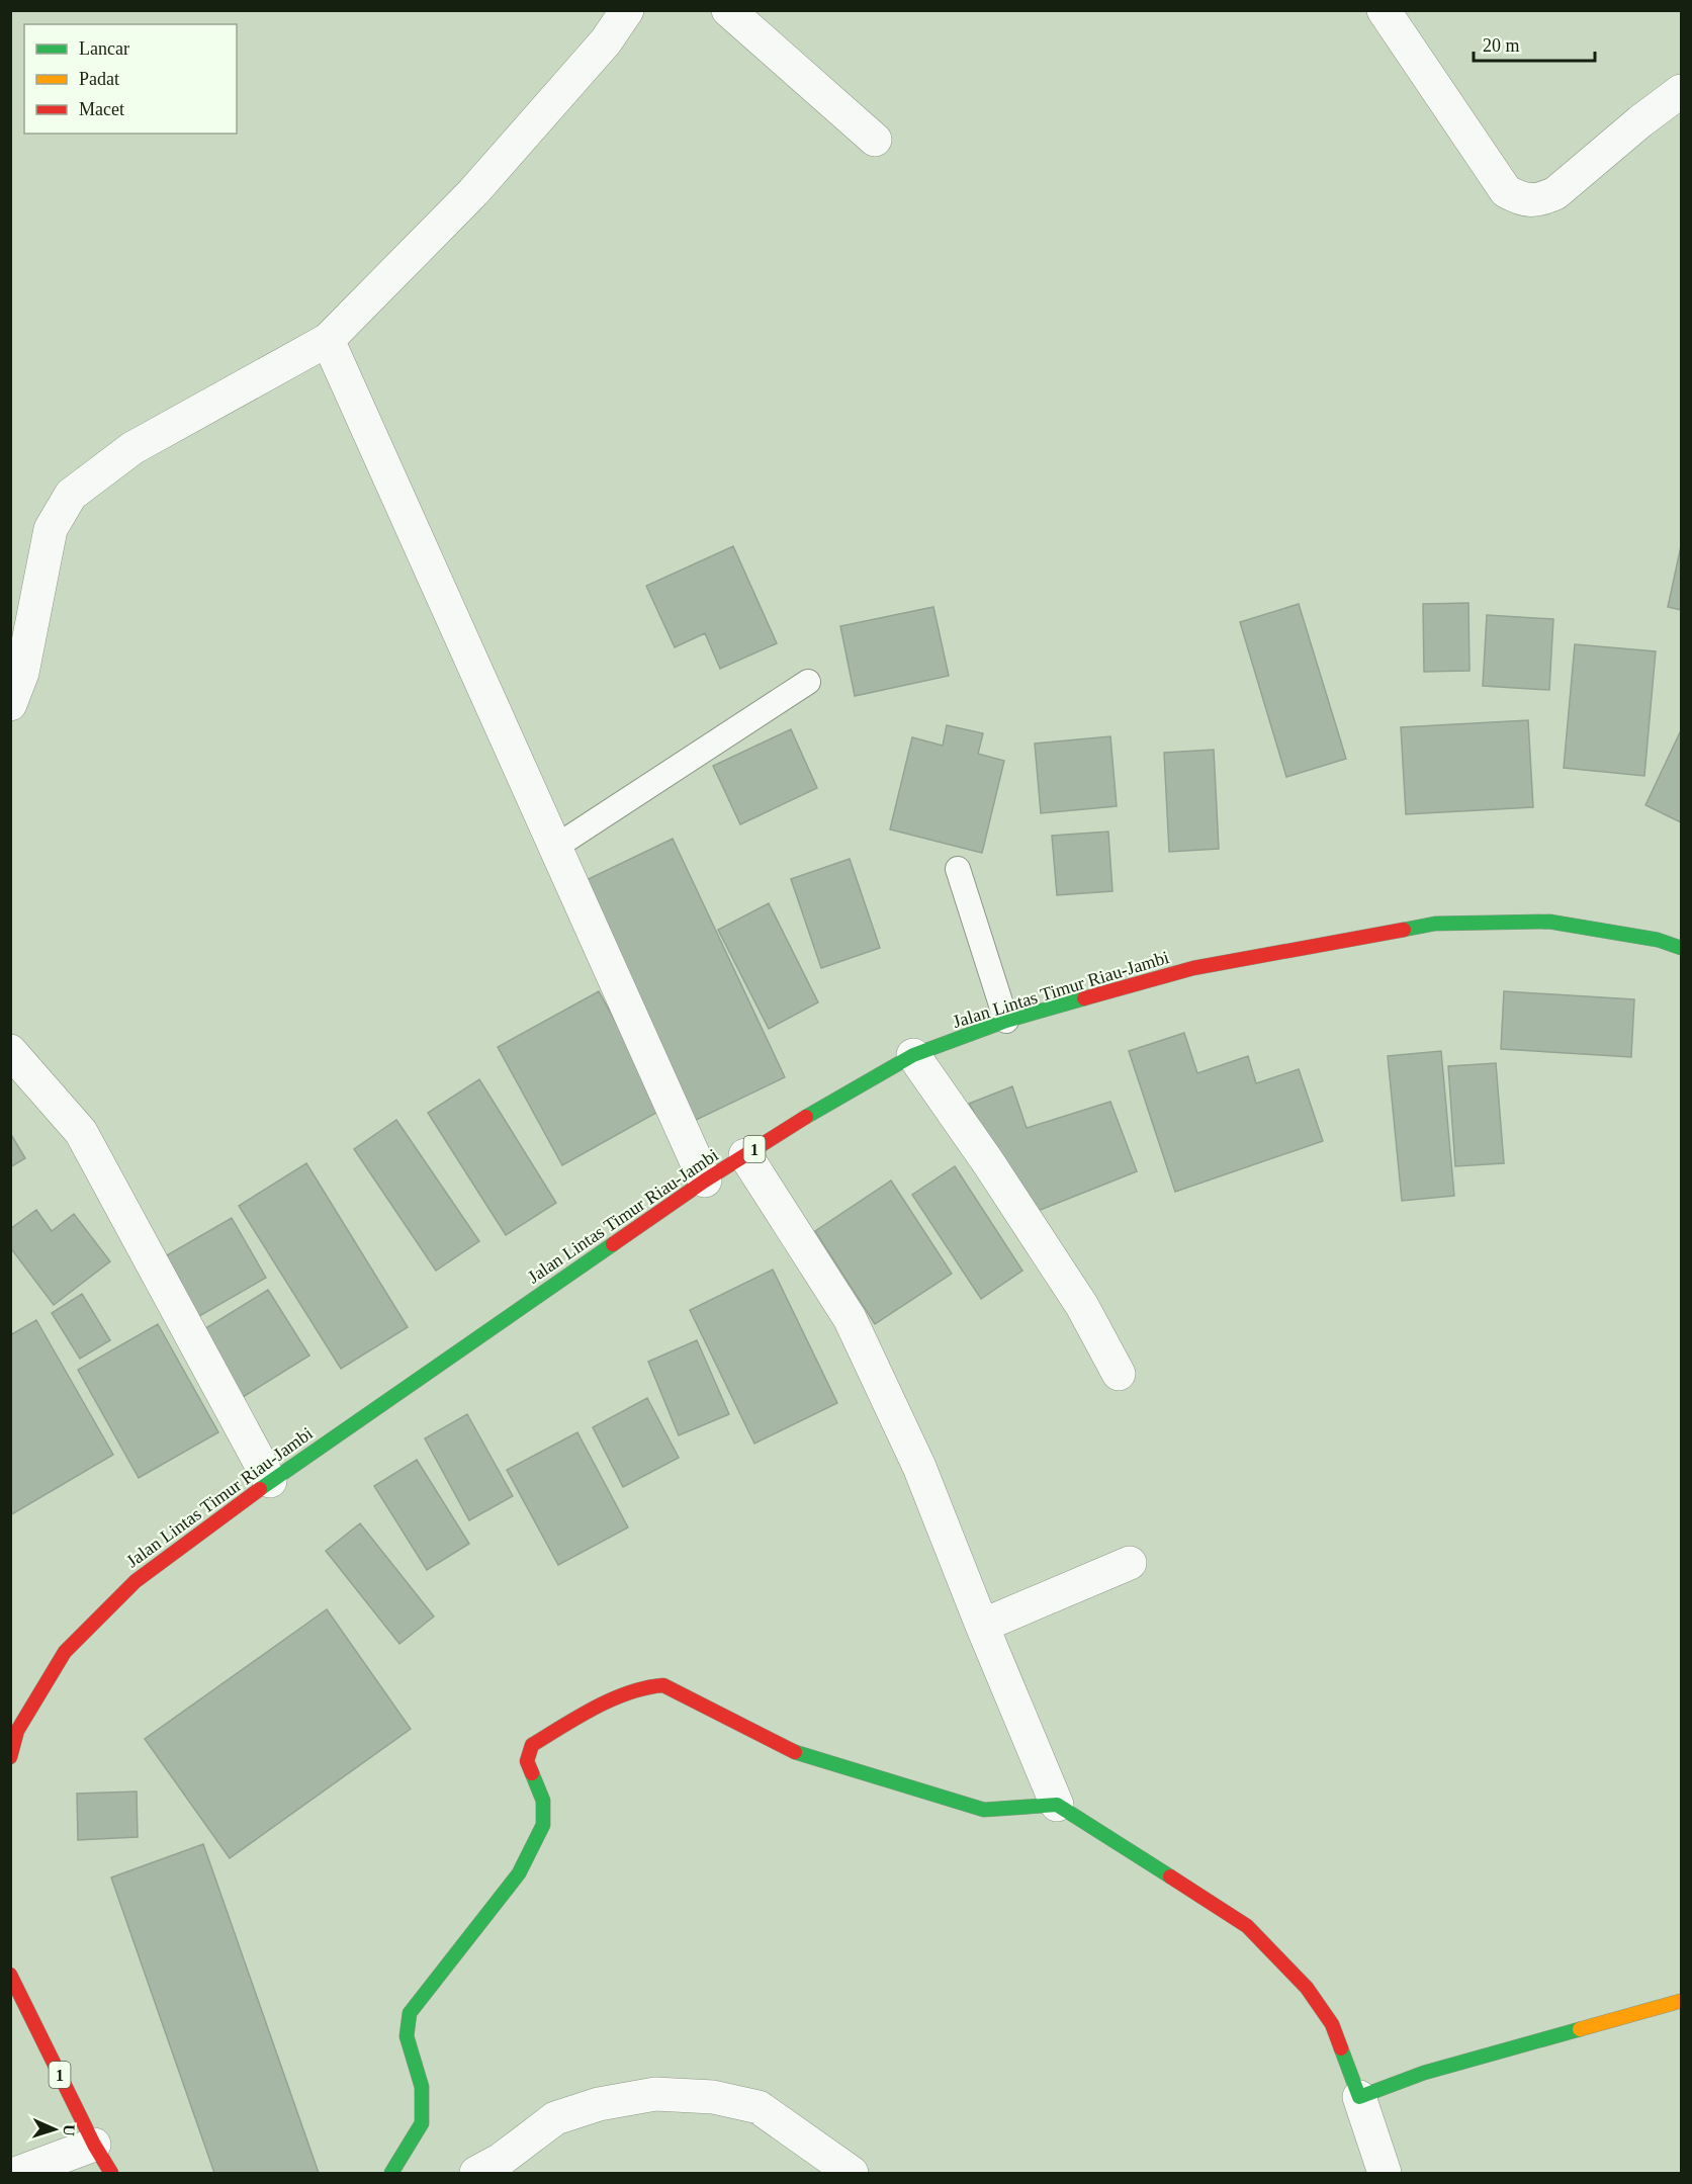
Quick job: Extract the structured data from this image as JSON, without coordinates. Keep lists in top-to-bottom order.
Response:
{
  "streets": {
    "main road": ["Jalan Lintas Timur Riau-Jambi", "1"]
  },
  "legend": ["Lancar", "Padat", "Macet"],
  "scale_bar": "20 m",
  "north": "right"
}
